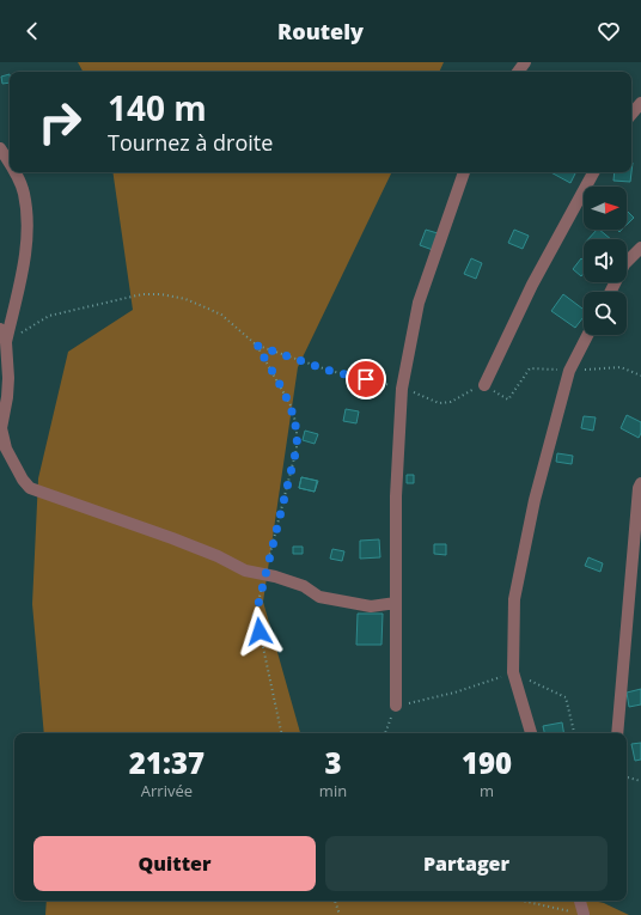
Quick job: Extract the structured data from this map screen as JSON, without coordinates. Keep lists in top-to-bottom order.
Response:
{
  "north": "right",
  "page": {
    "header": "Routely",
    "turn": ["140 m", "Tournez à droite"],
    "eta": [
      "21:37",
      "Arrivée",
      "3",
      "min",
      "190",
      "m"
    ],
    "buttons": ["Quitter", "Partager"]
  }
}
